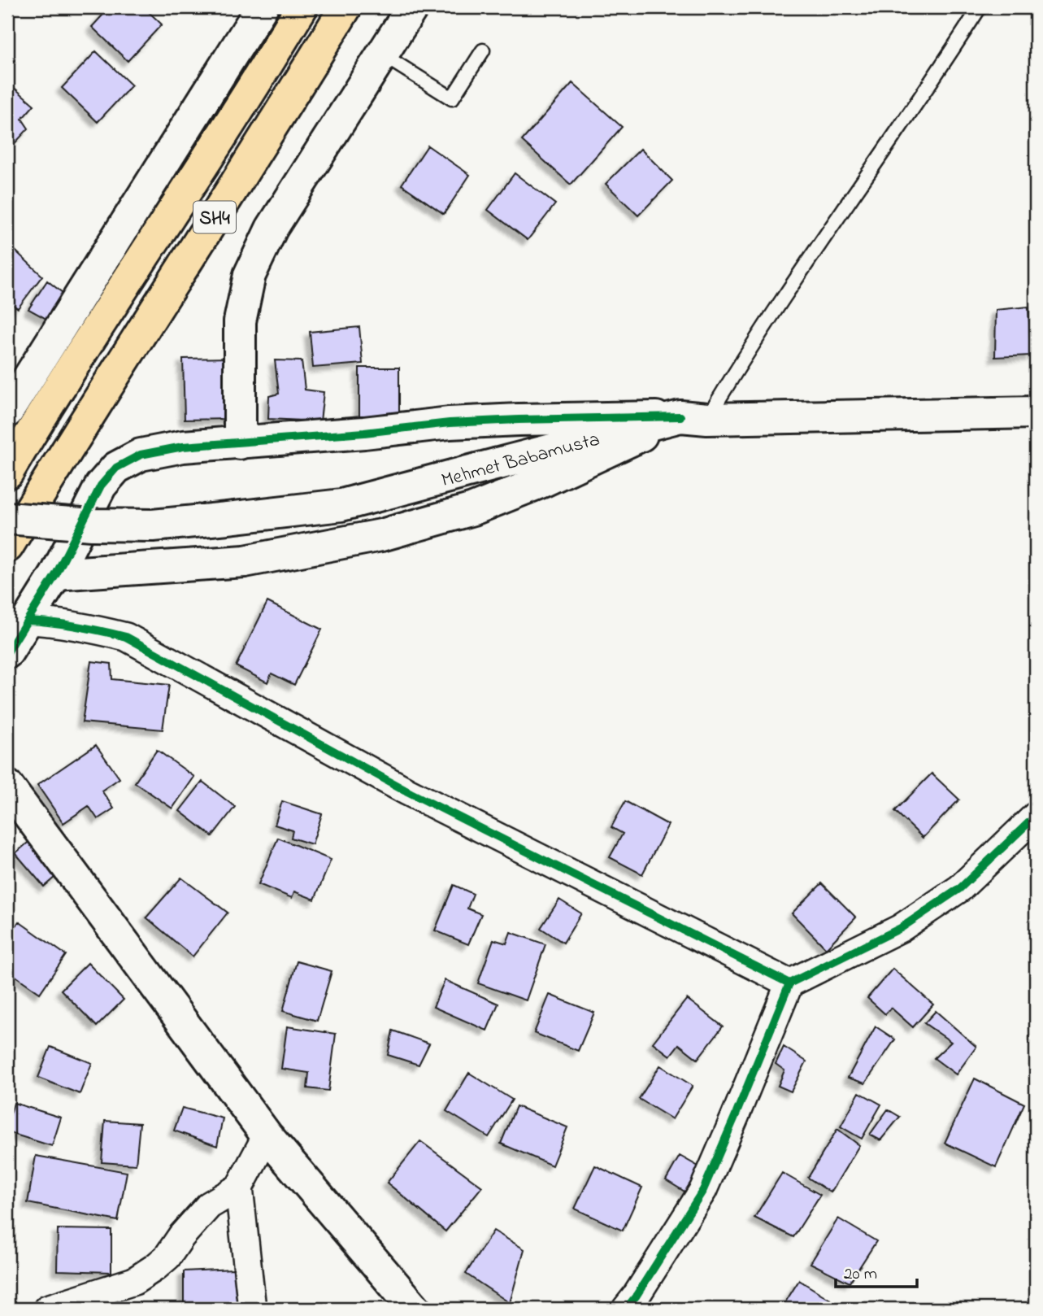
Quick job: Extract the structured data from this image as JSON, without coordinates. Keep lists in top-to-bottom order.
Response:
{
  "streets": {
    "highway": ["SH4"],
    "street": ["Mehmet Babamusta"]
  },
  "scale_bar": "20 m"
}
